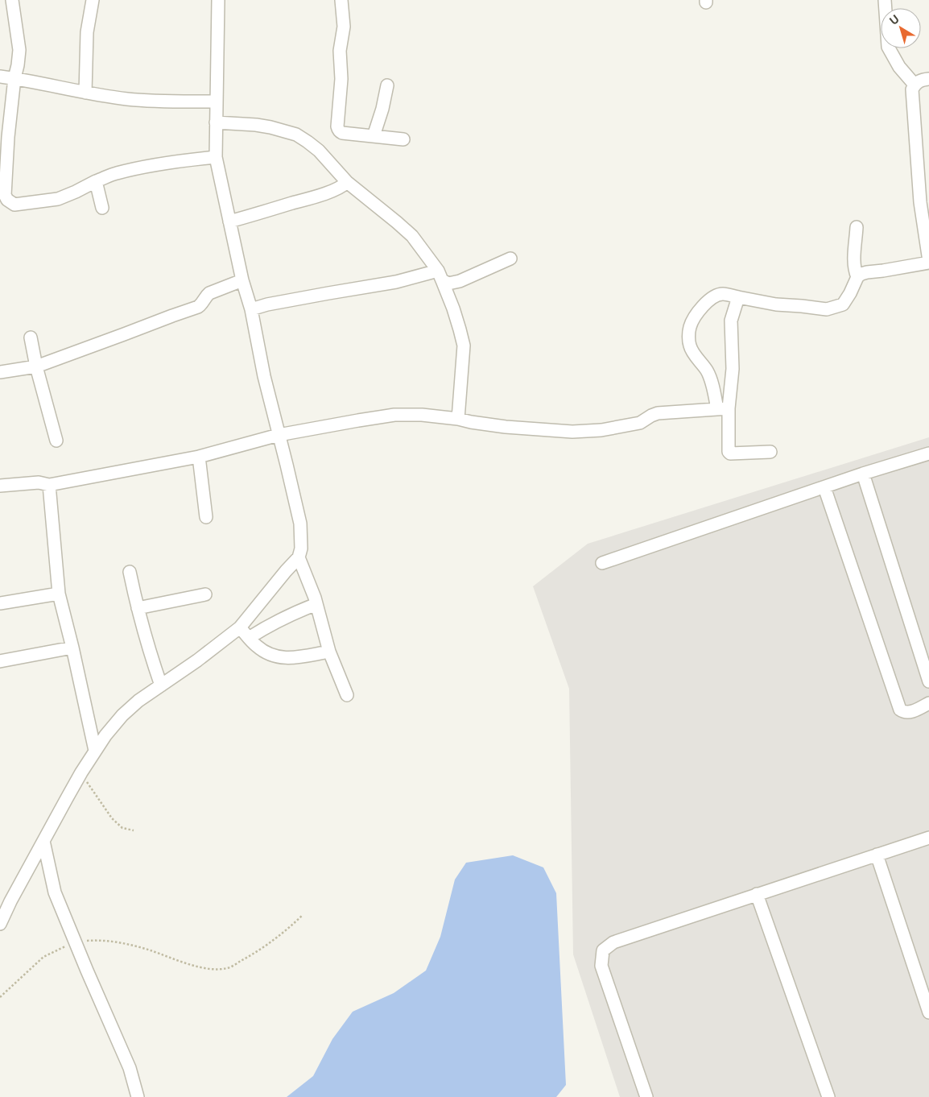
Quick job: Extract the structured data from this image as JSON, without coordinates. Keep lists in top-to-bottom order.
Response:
{
  "north": "top left"
}
